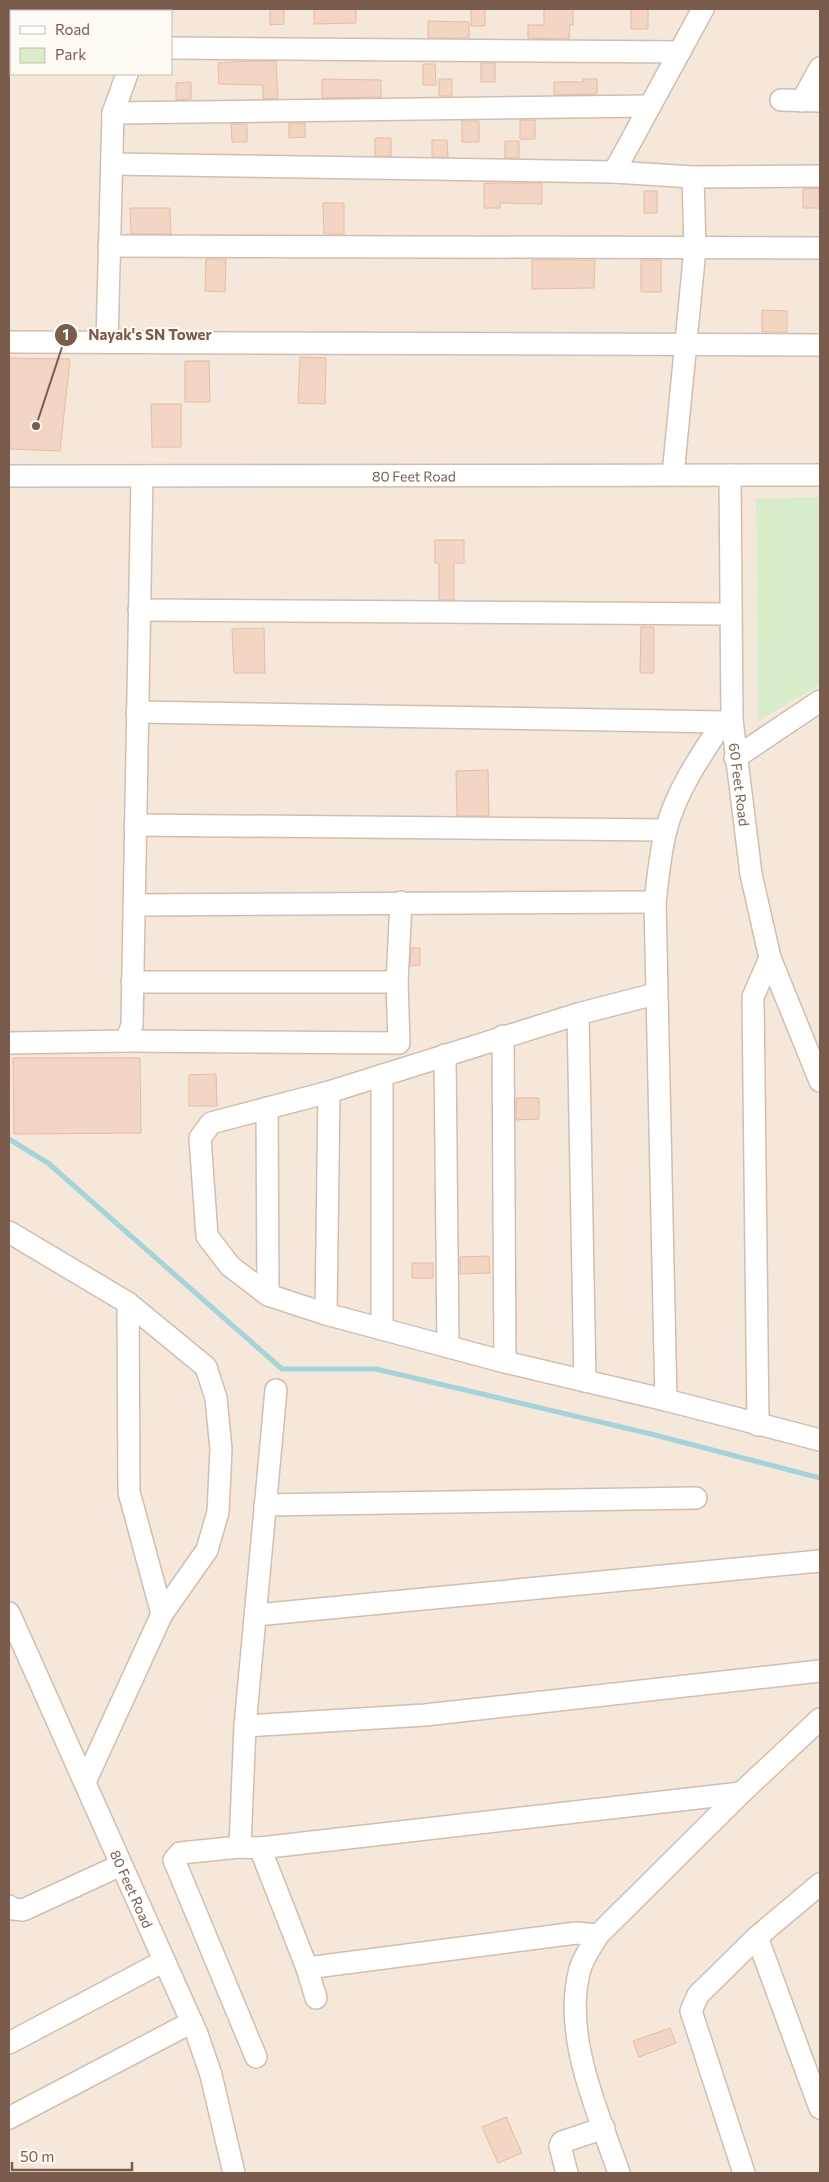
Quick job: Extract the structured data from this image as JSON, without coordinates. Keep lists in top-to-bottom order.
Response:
{
  "streets": {
    "street": ["80 Feet Road", "60 Feet Road"]
  },
  "crossings": [
    ["80 Feet Road", "60 Feet Road"]
  ],
  "places": ["Nayak's SN Tower"],
  "legend": ["Road", "Park"],
  "scale_bar": "50 m"
}
